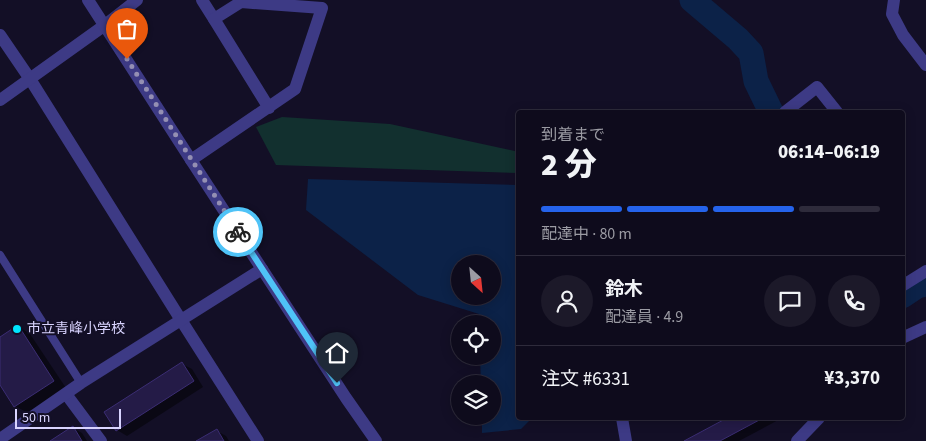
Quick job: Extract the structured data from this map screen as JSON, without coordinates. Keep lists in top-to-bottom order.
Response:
{
  "places": ["市立青峰小学校"],
  "scale_bar": "50 m",
  "north": "bottom right",
  "page": {
    "heading": ["2 分", "到着まで", "06:14–06:19"],
    "panel": [
      "鈴木",
      "配達員 · 4.9",
      "注文 #6331",
      "¥3,370"
    ],
    "bar": "配達中 · 80 m",
    "scale": "50 m"
  }
}
